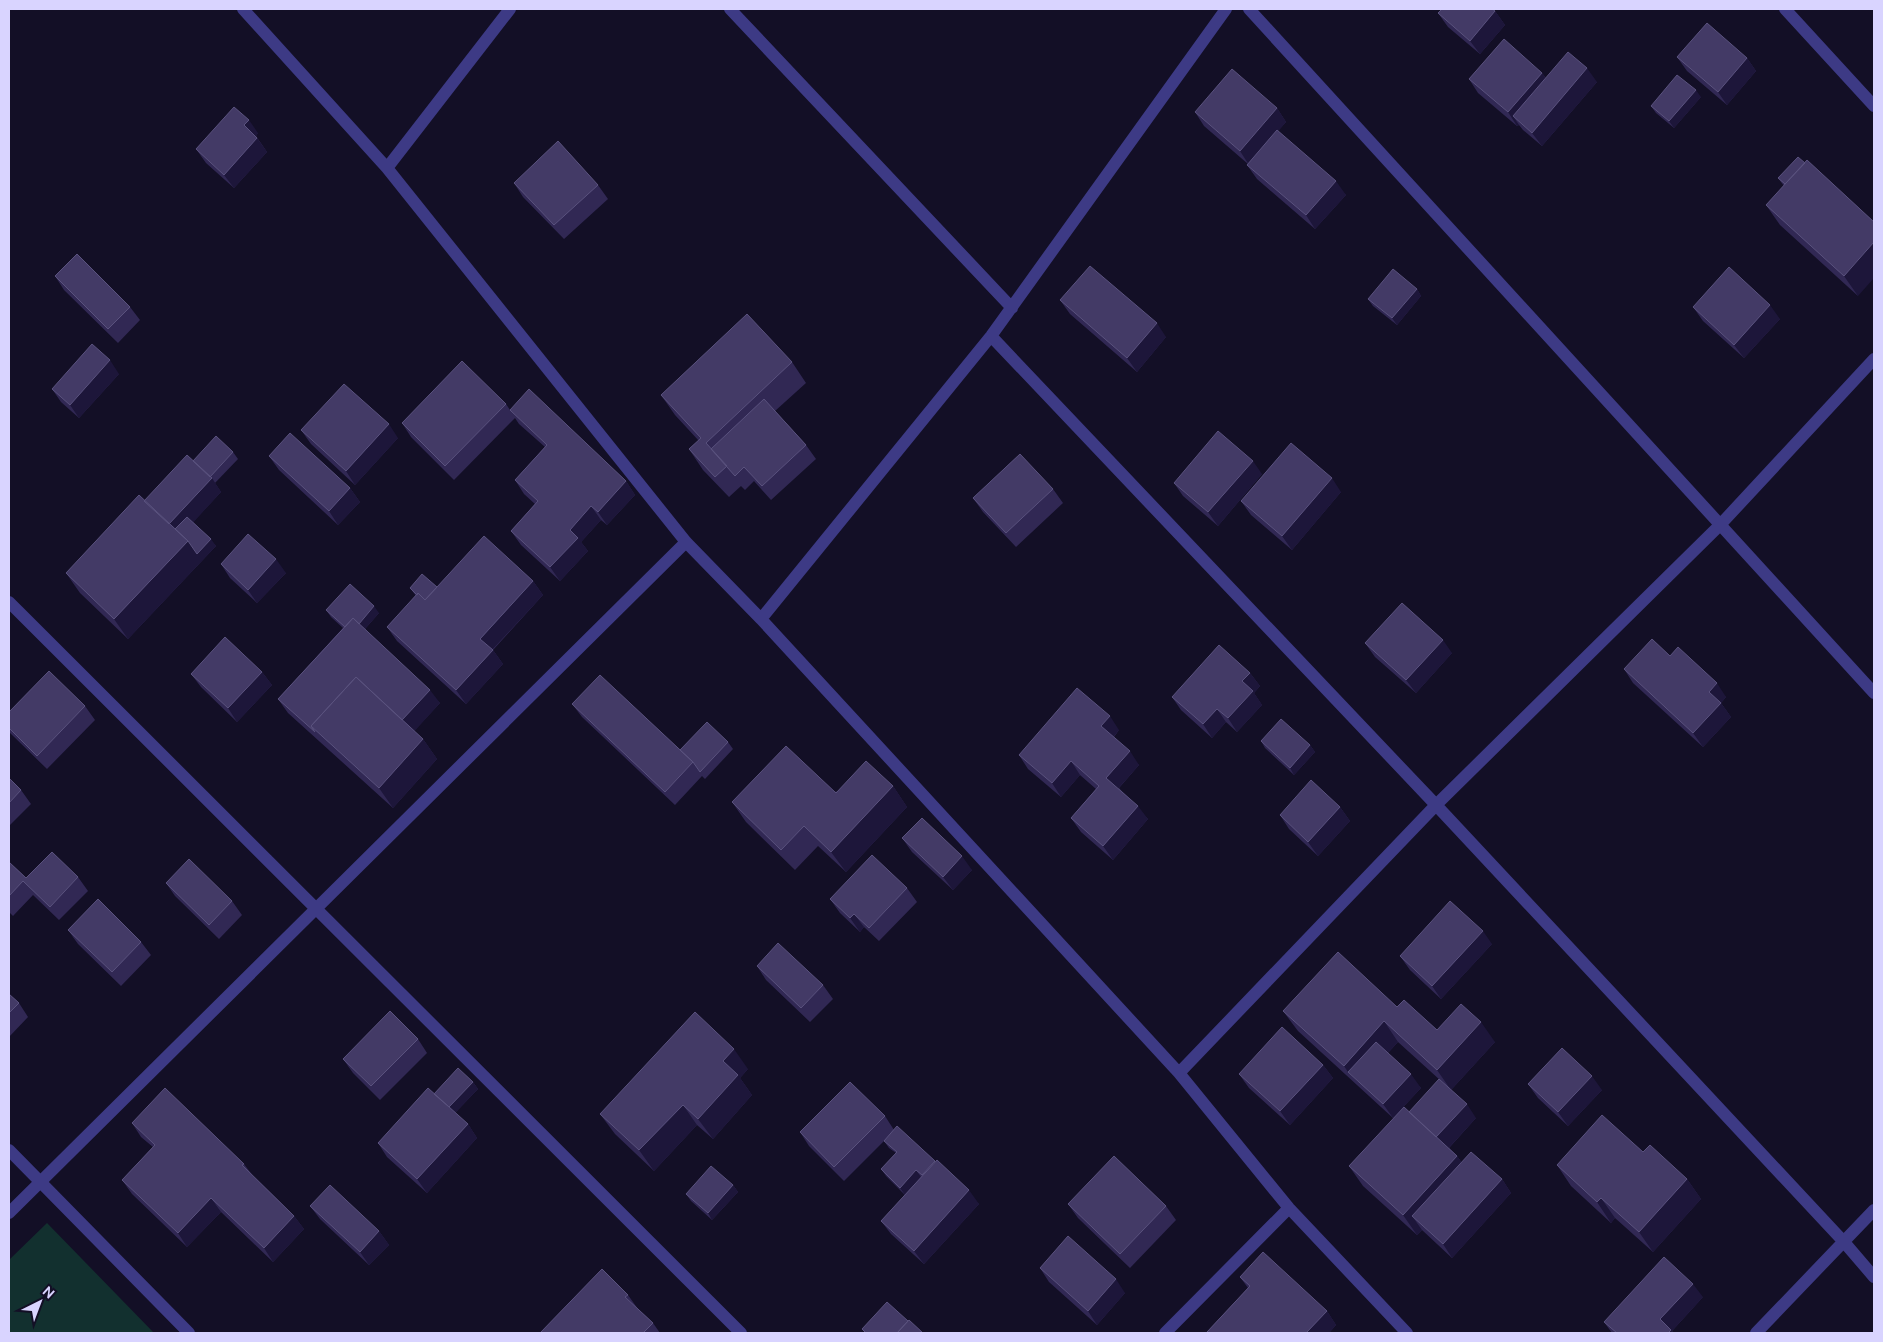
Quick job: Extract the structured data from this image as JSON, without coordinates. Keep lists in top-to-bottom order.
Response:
{
  "north": "top right"
}
